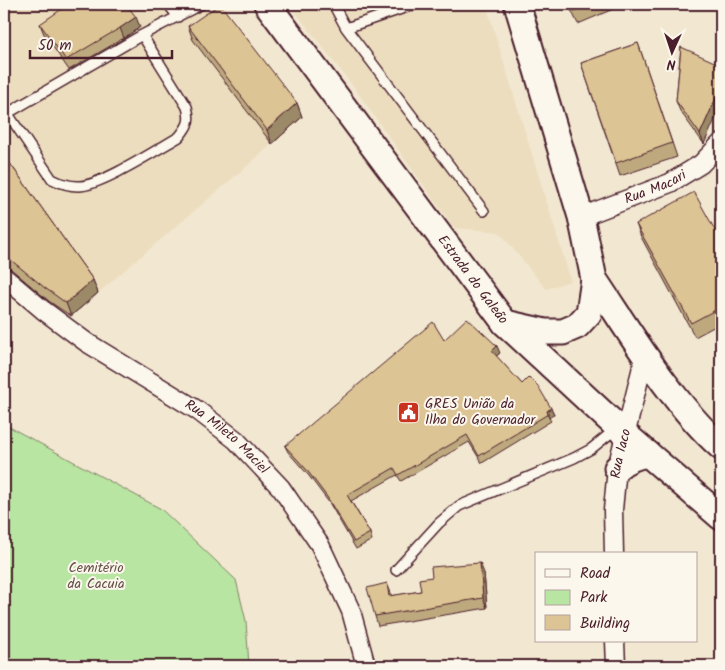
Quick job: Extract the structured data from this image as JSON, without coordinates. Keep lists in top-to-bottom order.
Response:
{
  "streets": {
    "main road": ["Estrada do Galeão"],
    "street": ["Rua Macari", "Rua Mileto Maciel", "Rua Iaco"]
  },
  "crossings": [
    ["Estrada do Galeão", "Rua Iaco"]
  ],
  "parks": ["Cemitério da Cacuia"],
  "places": {
    "public building": ["GRES União da Ilha do Governador"]
  },
  "legend": ["Road", "Park", "Building"],
  "scale_bar": "50 m",
  "north": "bottom"
}
